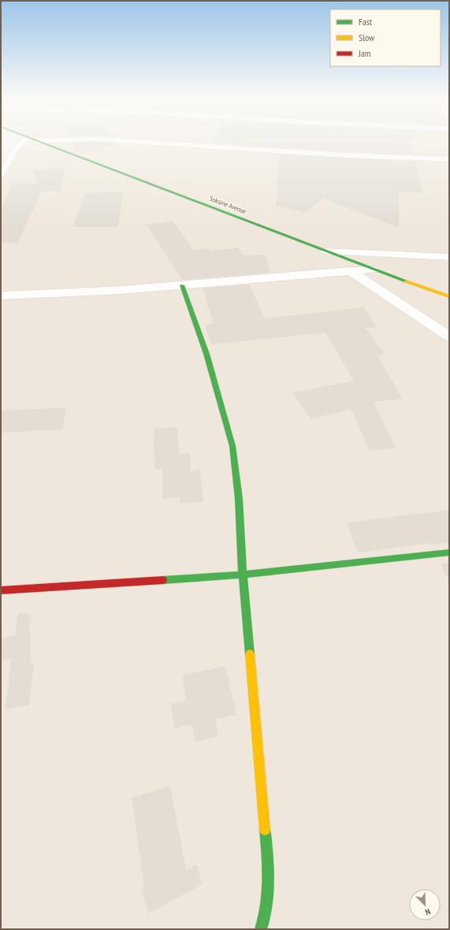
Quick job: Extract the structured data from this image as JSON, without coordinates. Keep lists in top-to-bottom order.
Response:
{
  "streets": {
    "street": ["Sokoine Avenue"]
  },
  "legend": ["Fast", "Slow", "Jam"],
  "north": "bottom right"
}
